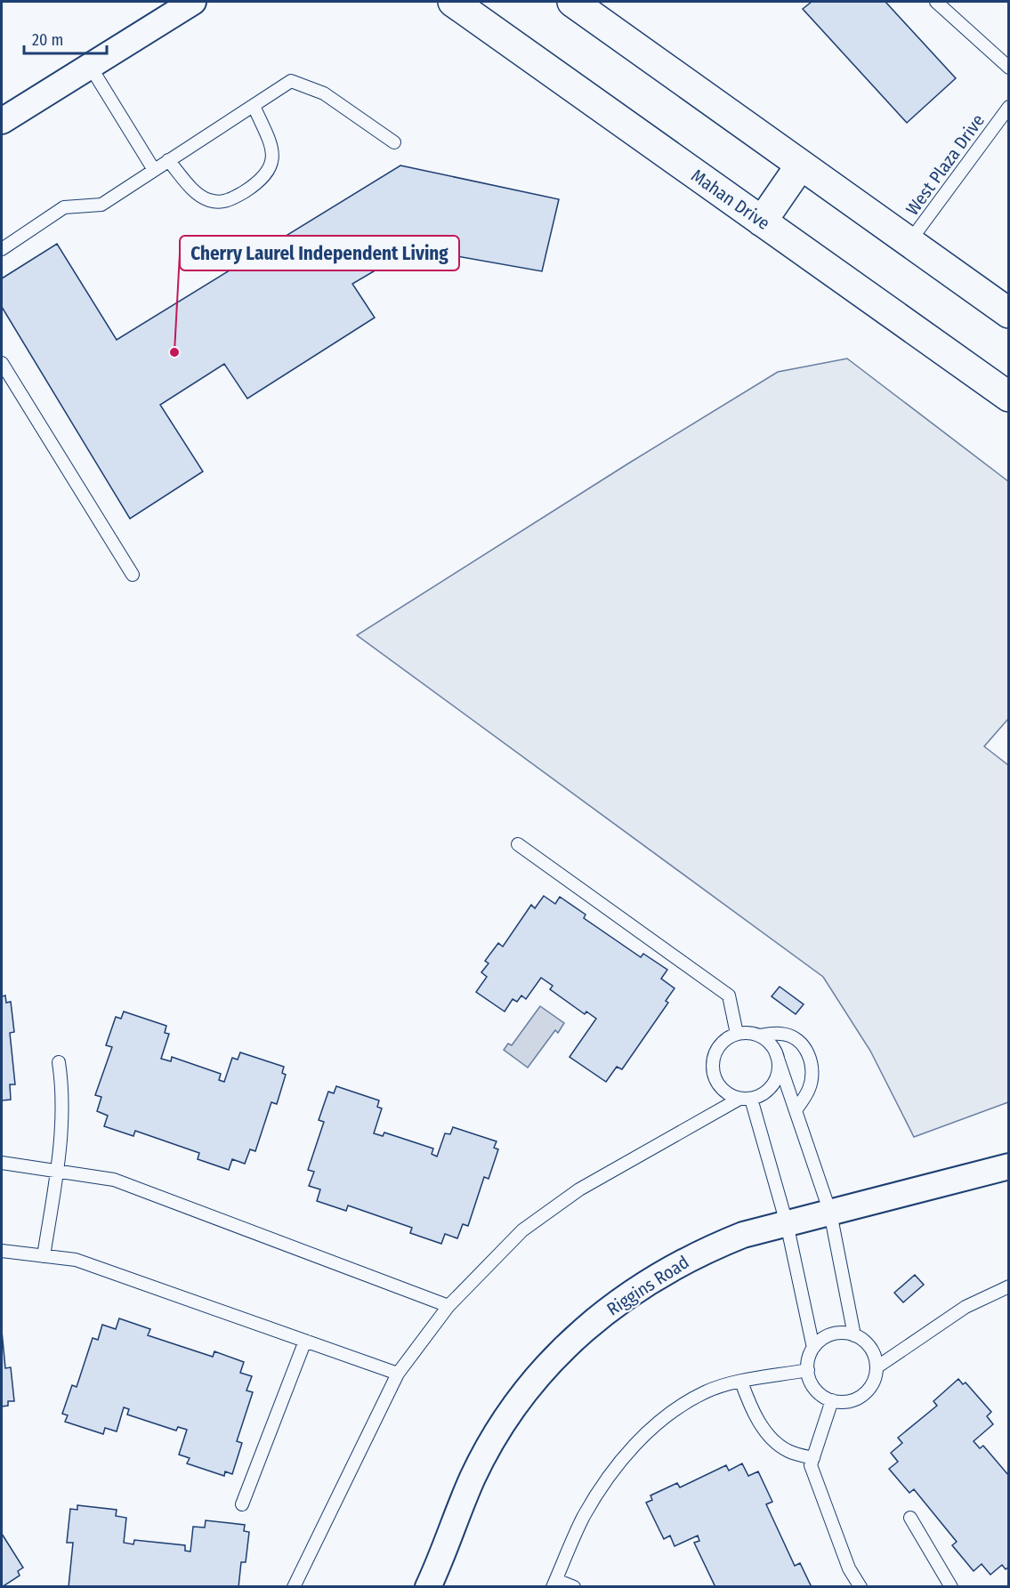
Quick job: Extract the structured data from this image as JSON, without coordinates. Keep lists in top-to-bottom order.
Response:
{
  "streets": {
    "main road": ["Mahan Drive"],
    "street": ["Riggins Road"],
    "lane": ["West Plaza Drive"]
  },
  "places": ["Cherry Laurel Independent Living"],
  "scale_bar": "20 m"
}
